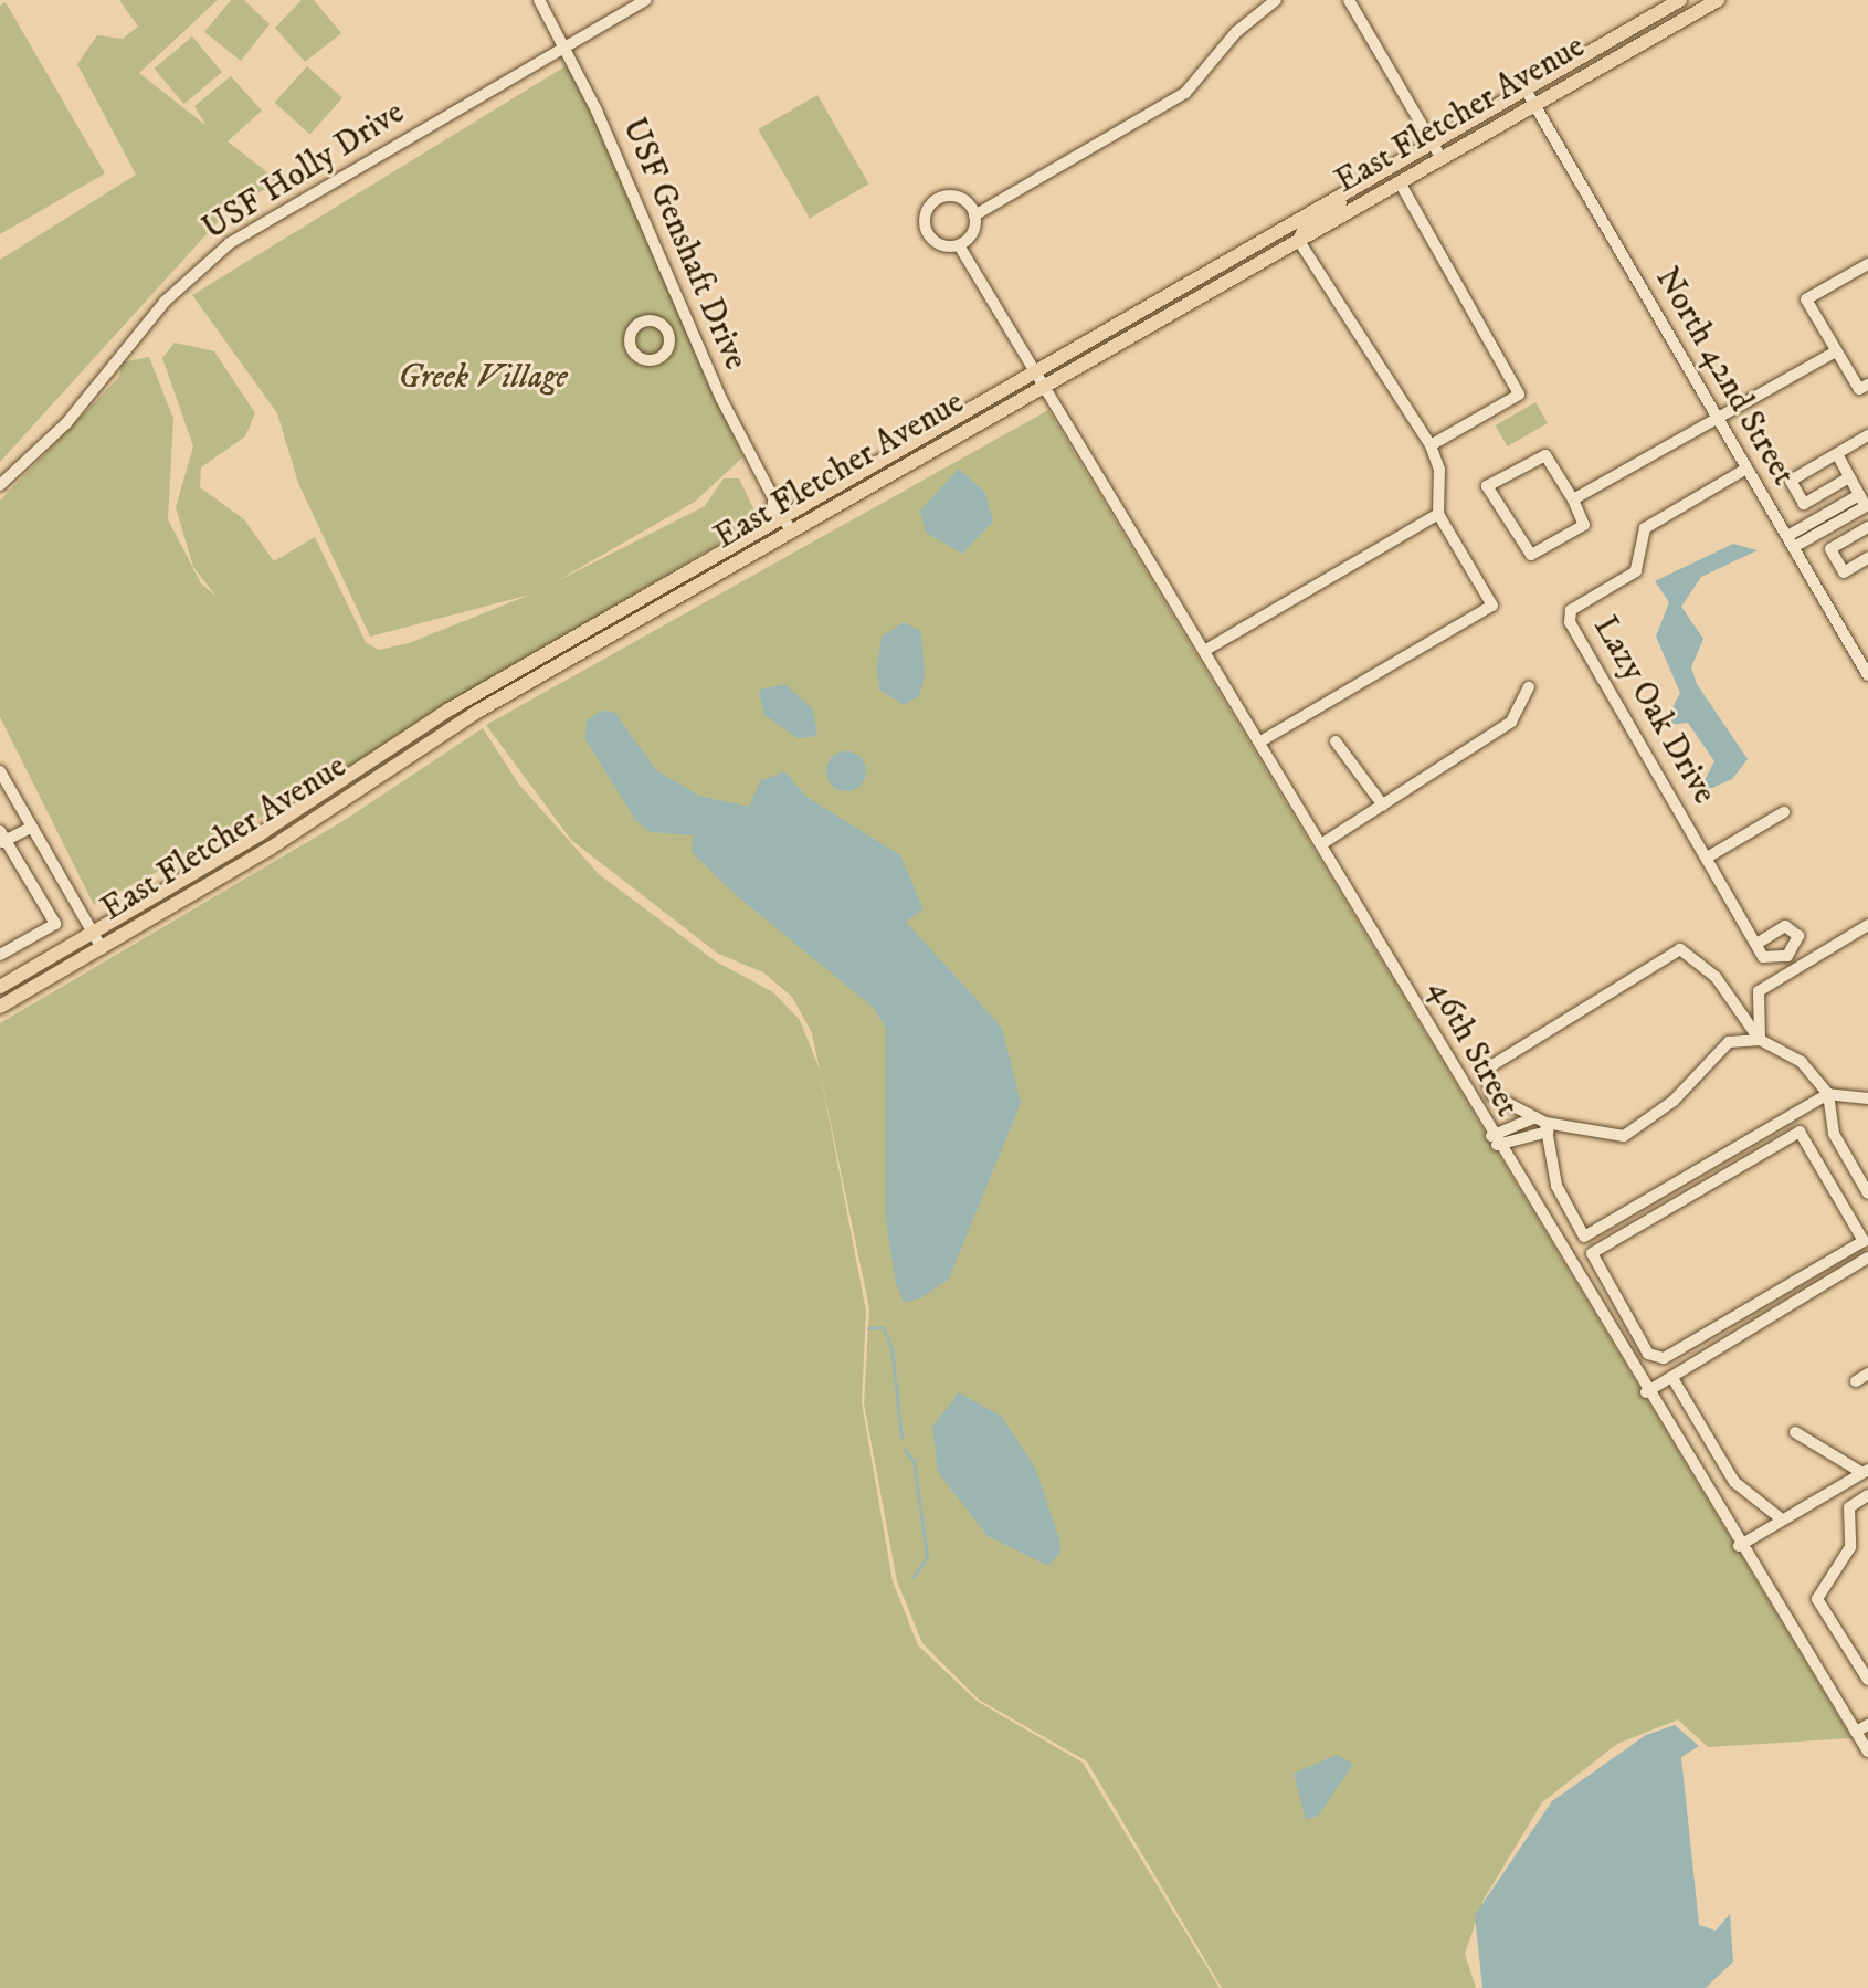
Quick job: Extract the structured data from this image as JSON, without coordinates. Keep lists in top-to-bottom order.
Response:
{
  "streets": {
    "main road": ["East Fletcher Avenue"],
    "street": [
      "USF Holly Drive",
      "USF Genshaft Drive",
      "North 42nd Street",
      "Lazy Oak Drive",
      "46th Street"
    ]
  },
  "crossings": [
    ["East Fletcher Avenue", "USF Genshaft Drive"],
    ["East Fletcher Avenue", "North 42nd Street"],
    ["East Fletcher Avenue", "46th Street"],
    ["USF Holly Drive", "USF Genshaft Drive"],
    ["North 42nd Street", "Lazy Oak Drive"]
  ],
  "parks": ["Greek Village"]
}
